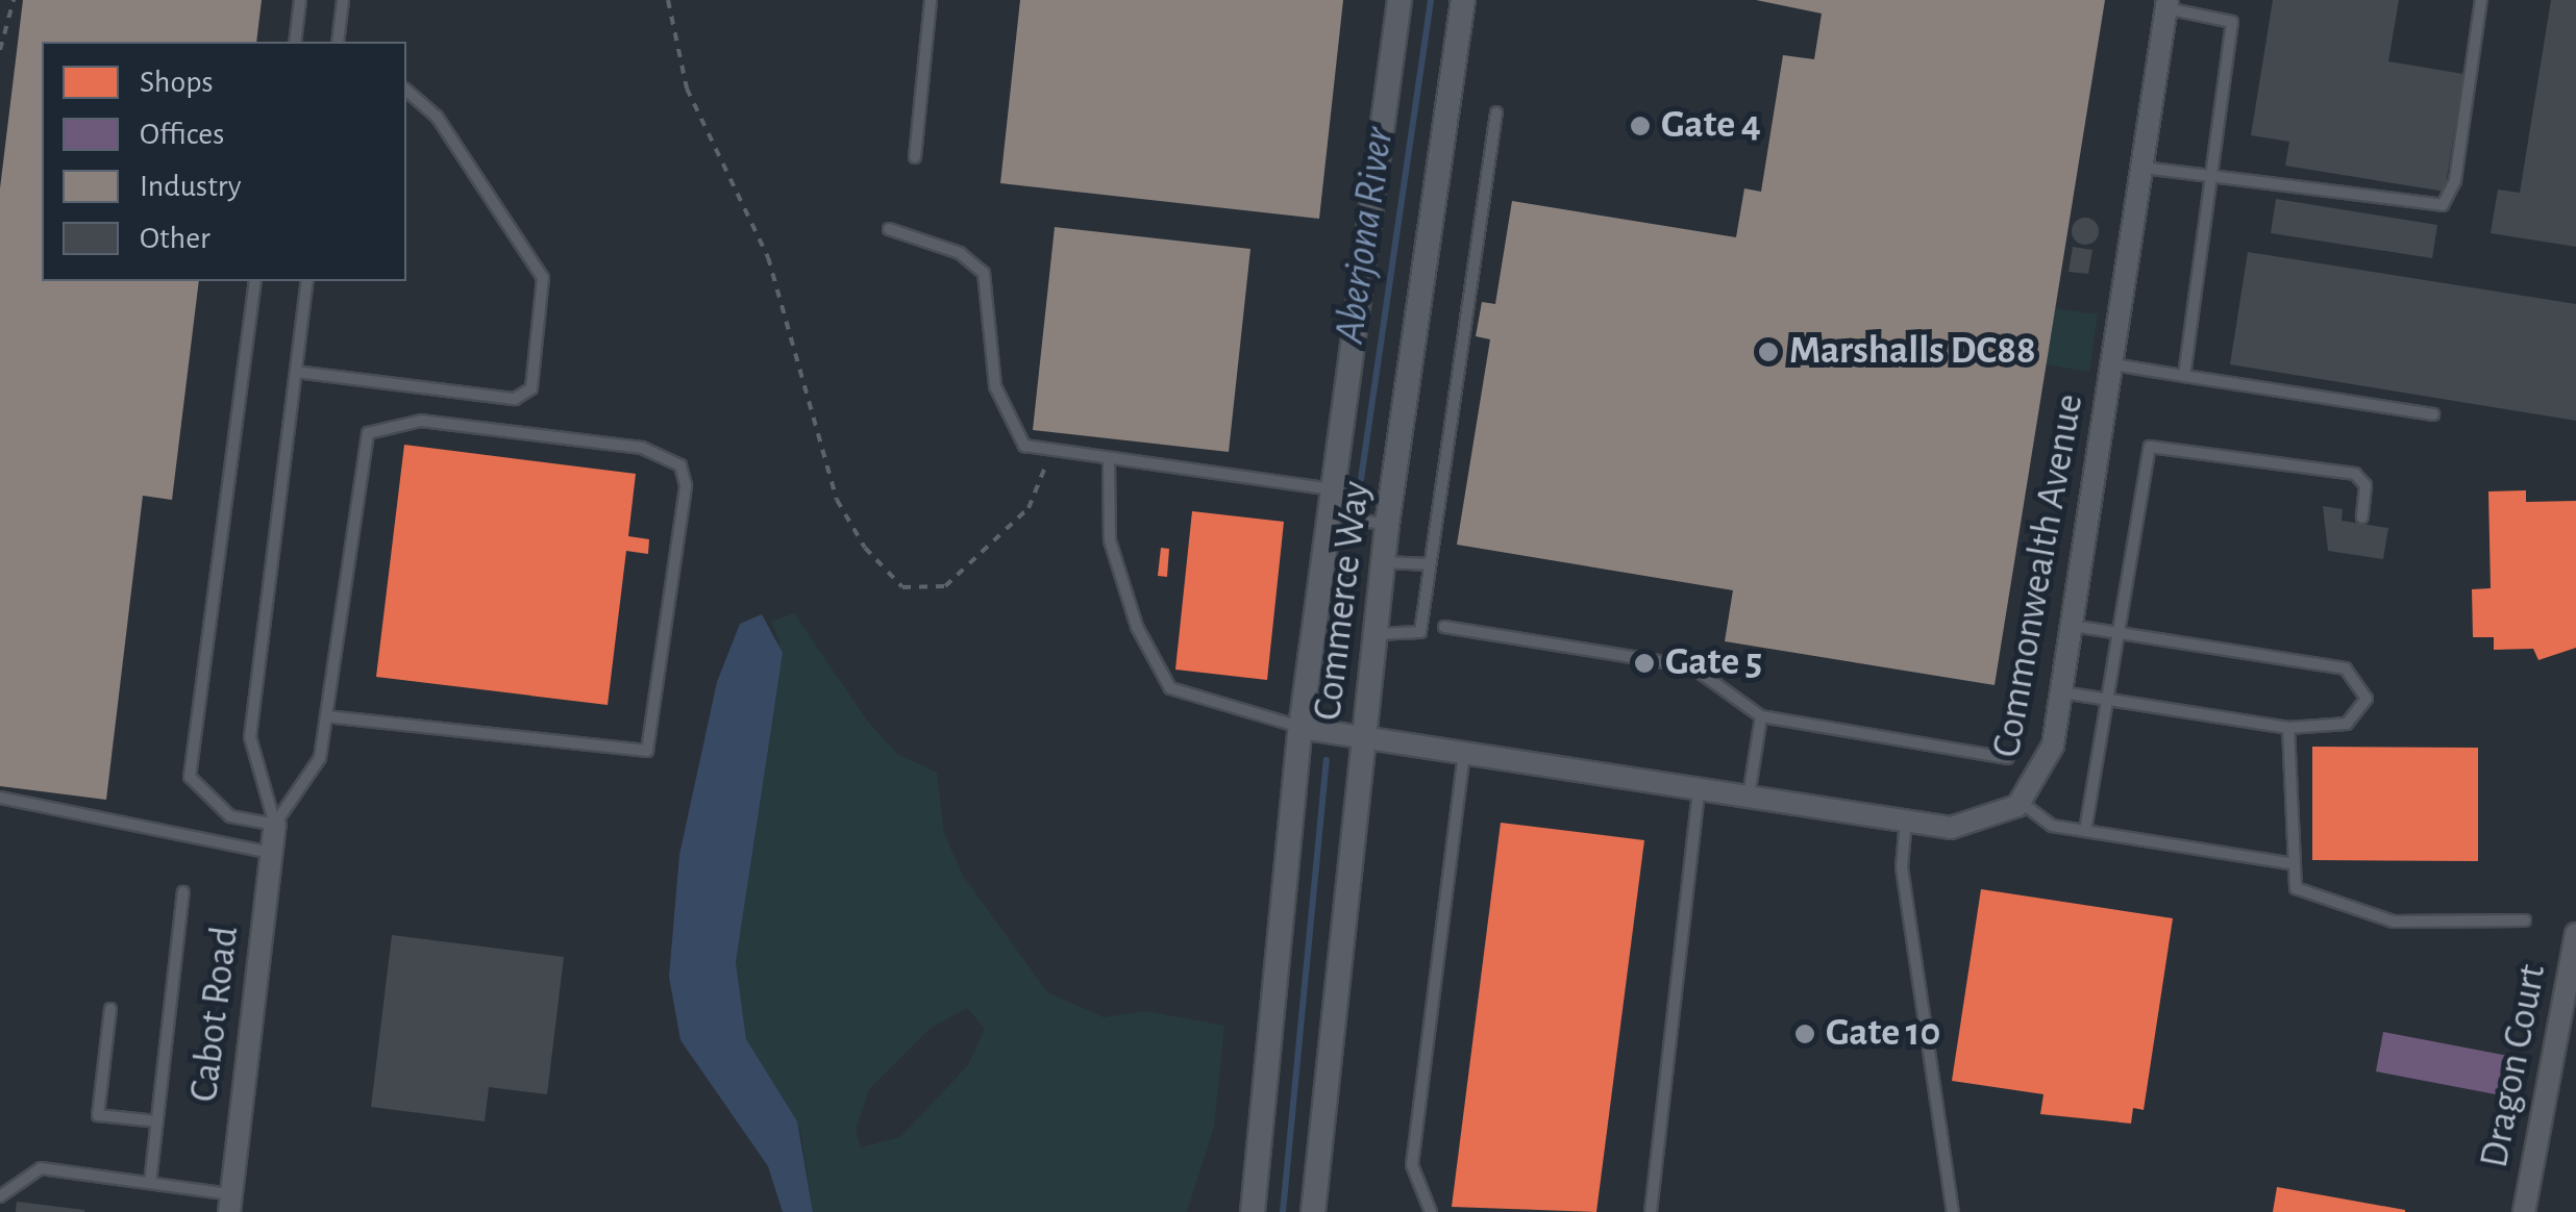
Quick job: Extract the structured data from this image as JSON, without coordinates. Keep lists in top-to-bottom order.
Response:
{
  "streets": {
    "street": [
      "Commonwealth Avenue",
      "Commerce Way",
      "Cabot Road",
      "Dragon Court"
    ]
  },
  "crossings": [
    ["Commonwealth Avenue", "Commerce Way"]
  ],
  "water": ["Aberjona River"],
  "places": [
    "Gate 4",
    "Marshalls DC88",
    "Gate 5",
    "Gate 10"
  ],
  "legend": [
    "Shops",
    "Offices",
    "Industry",
    "Other"
  ]
}
